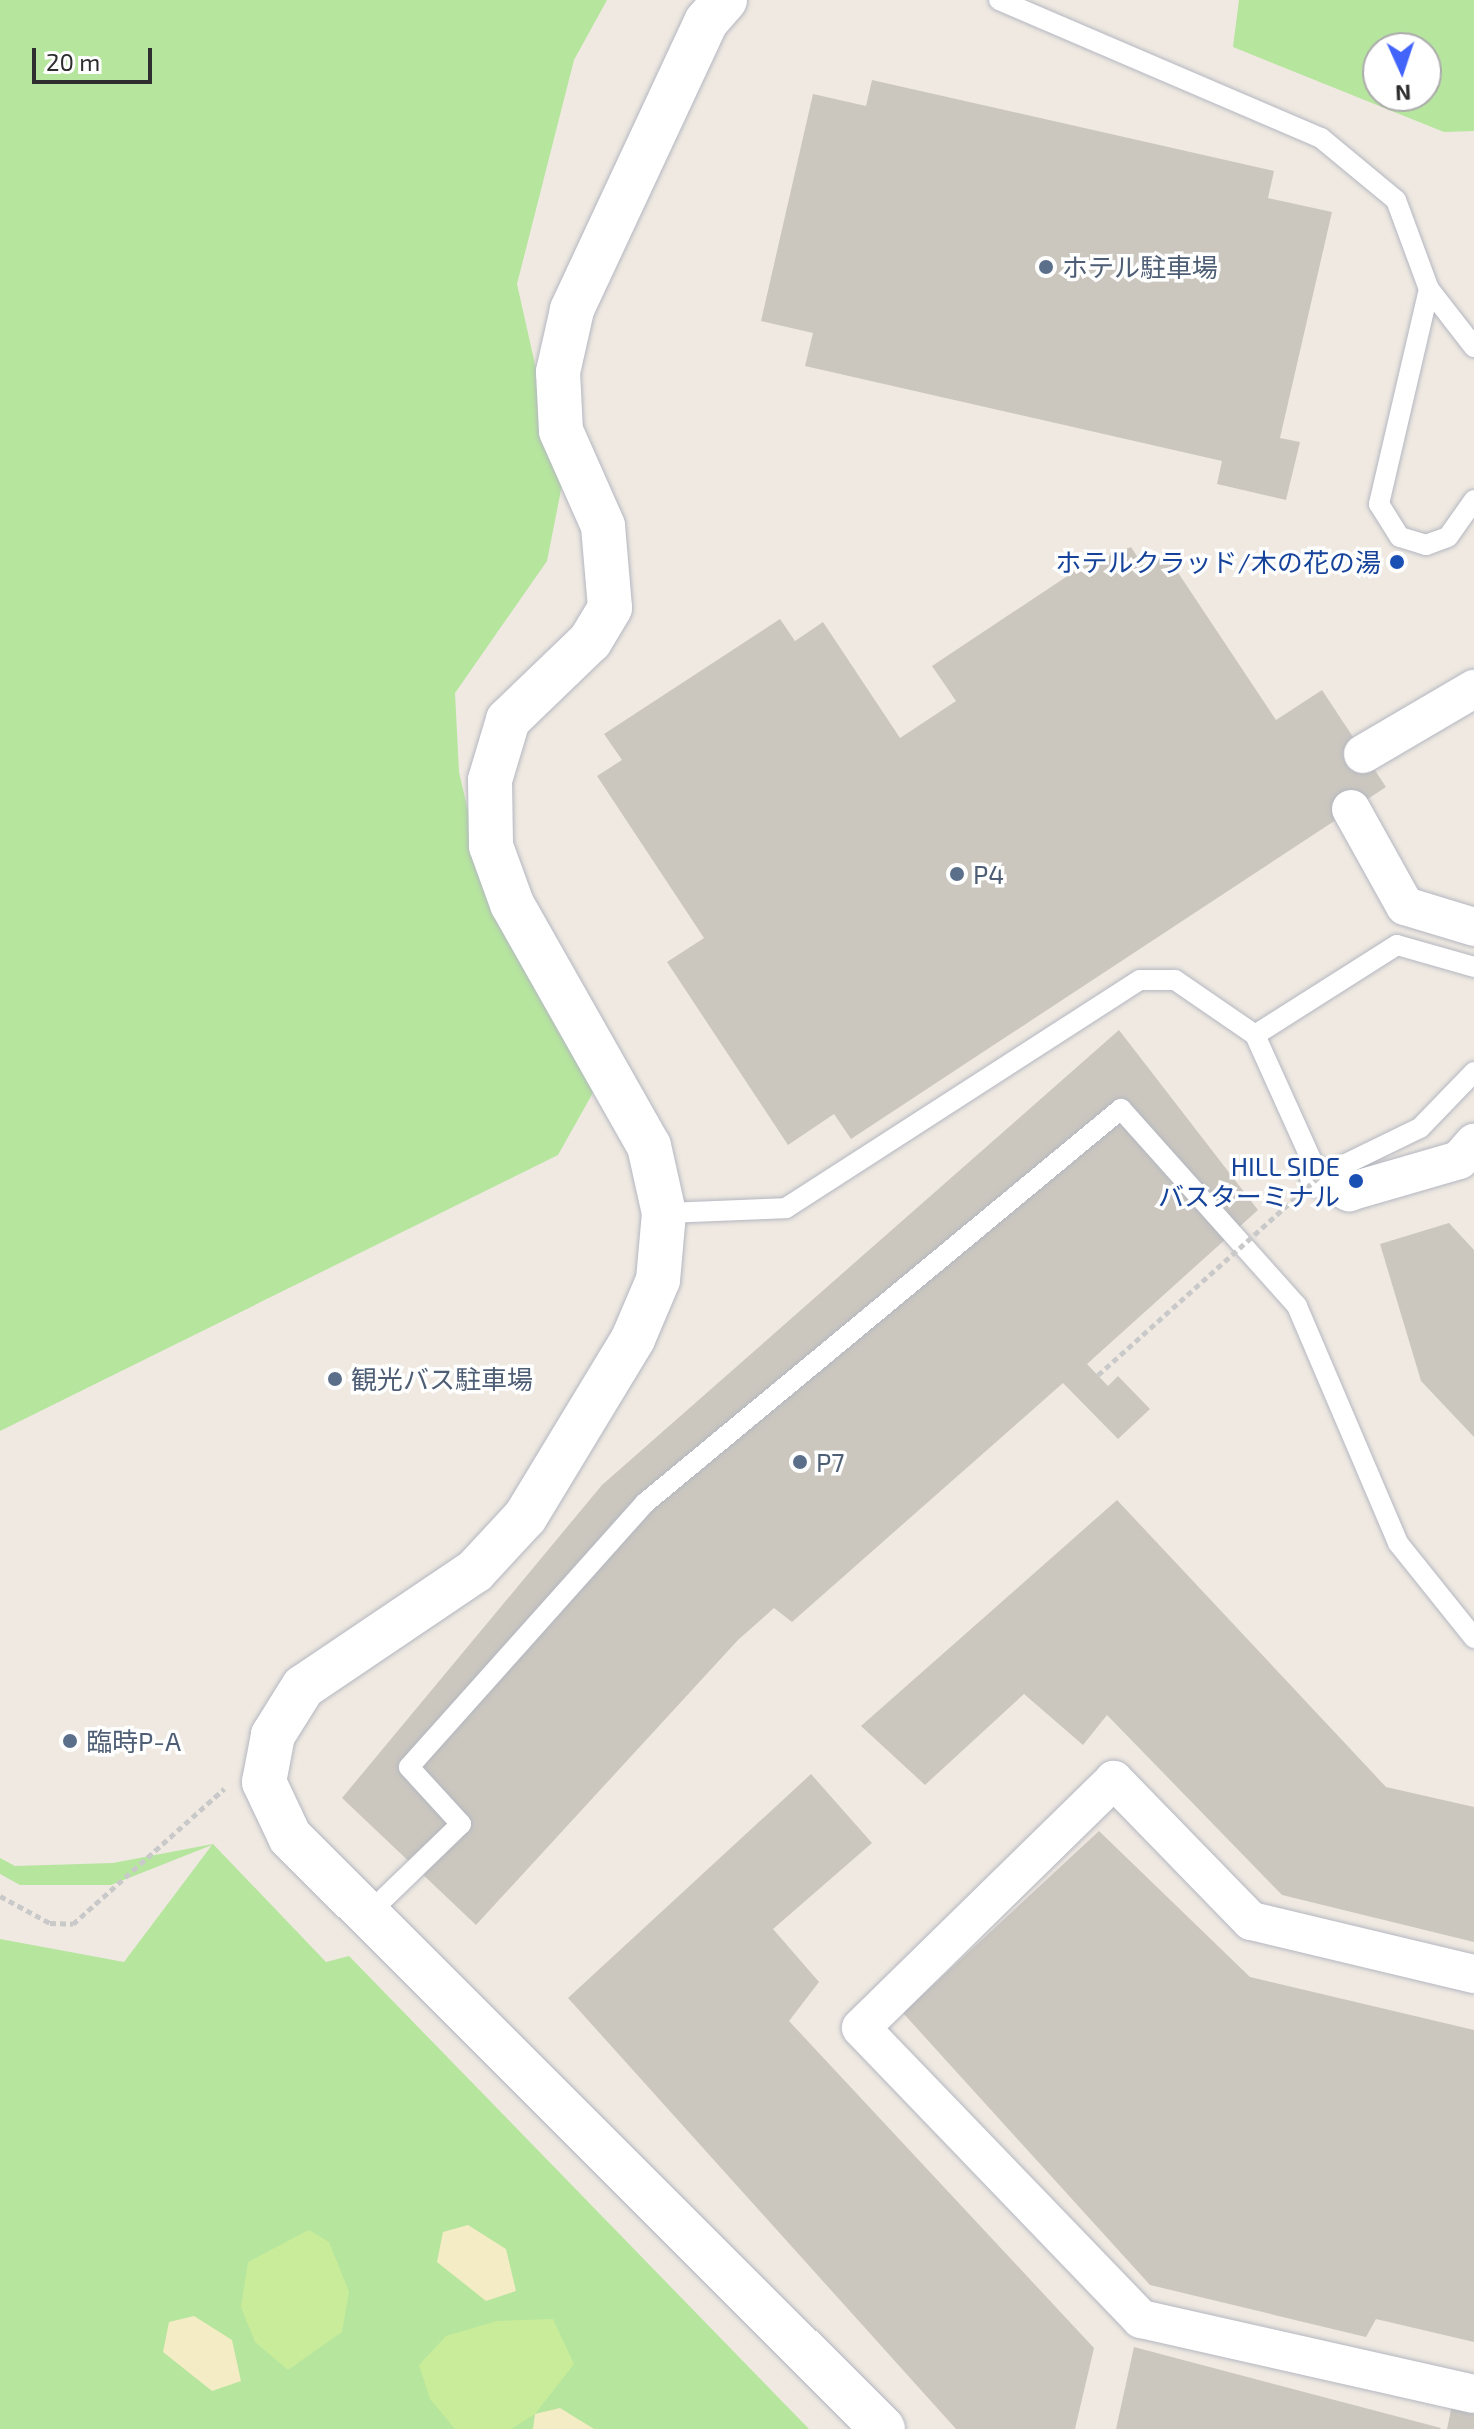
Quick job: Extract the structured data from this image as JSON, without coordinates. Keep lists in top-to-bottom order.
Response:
{
  "places": [
    "ホテル駐車場",
    "ホテルクラッド/木の花の湯",
    "P4",
    "HILL SIDE バスターミナル",
    "観光バス駐車場",
    "P7",
    "臨時P-A"
  ],
  "scale_bar": "20 m",
  "north": "bottom"
}
